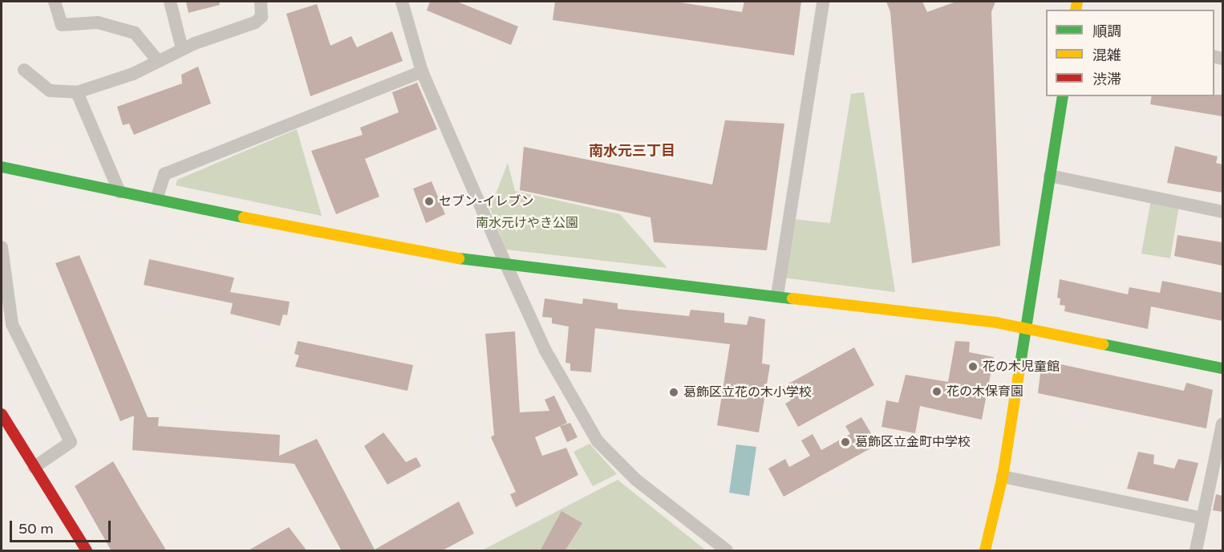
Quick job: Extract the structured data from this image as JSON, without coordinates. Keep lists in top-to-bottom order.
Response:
{
  "districts": ["南水元三丁目"],
  "parks": ["南水元けやき公園"],
  "places": [
    "セブン-イレブン",
    "花の木児童館",
    "花の木保育園",
    "葛飾区立花の木小学校",
    "葛飾区立金町中学校"
  ],
  "legend": ["順調", "混雑", "渋滞"],
  "scale_bar": "50 m"
}
